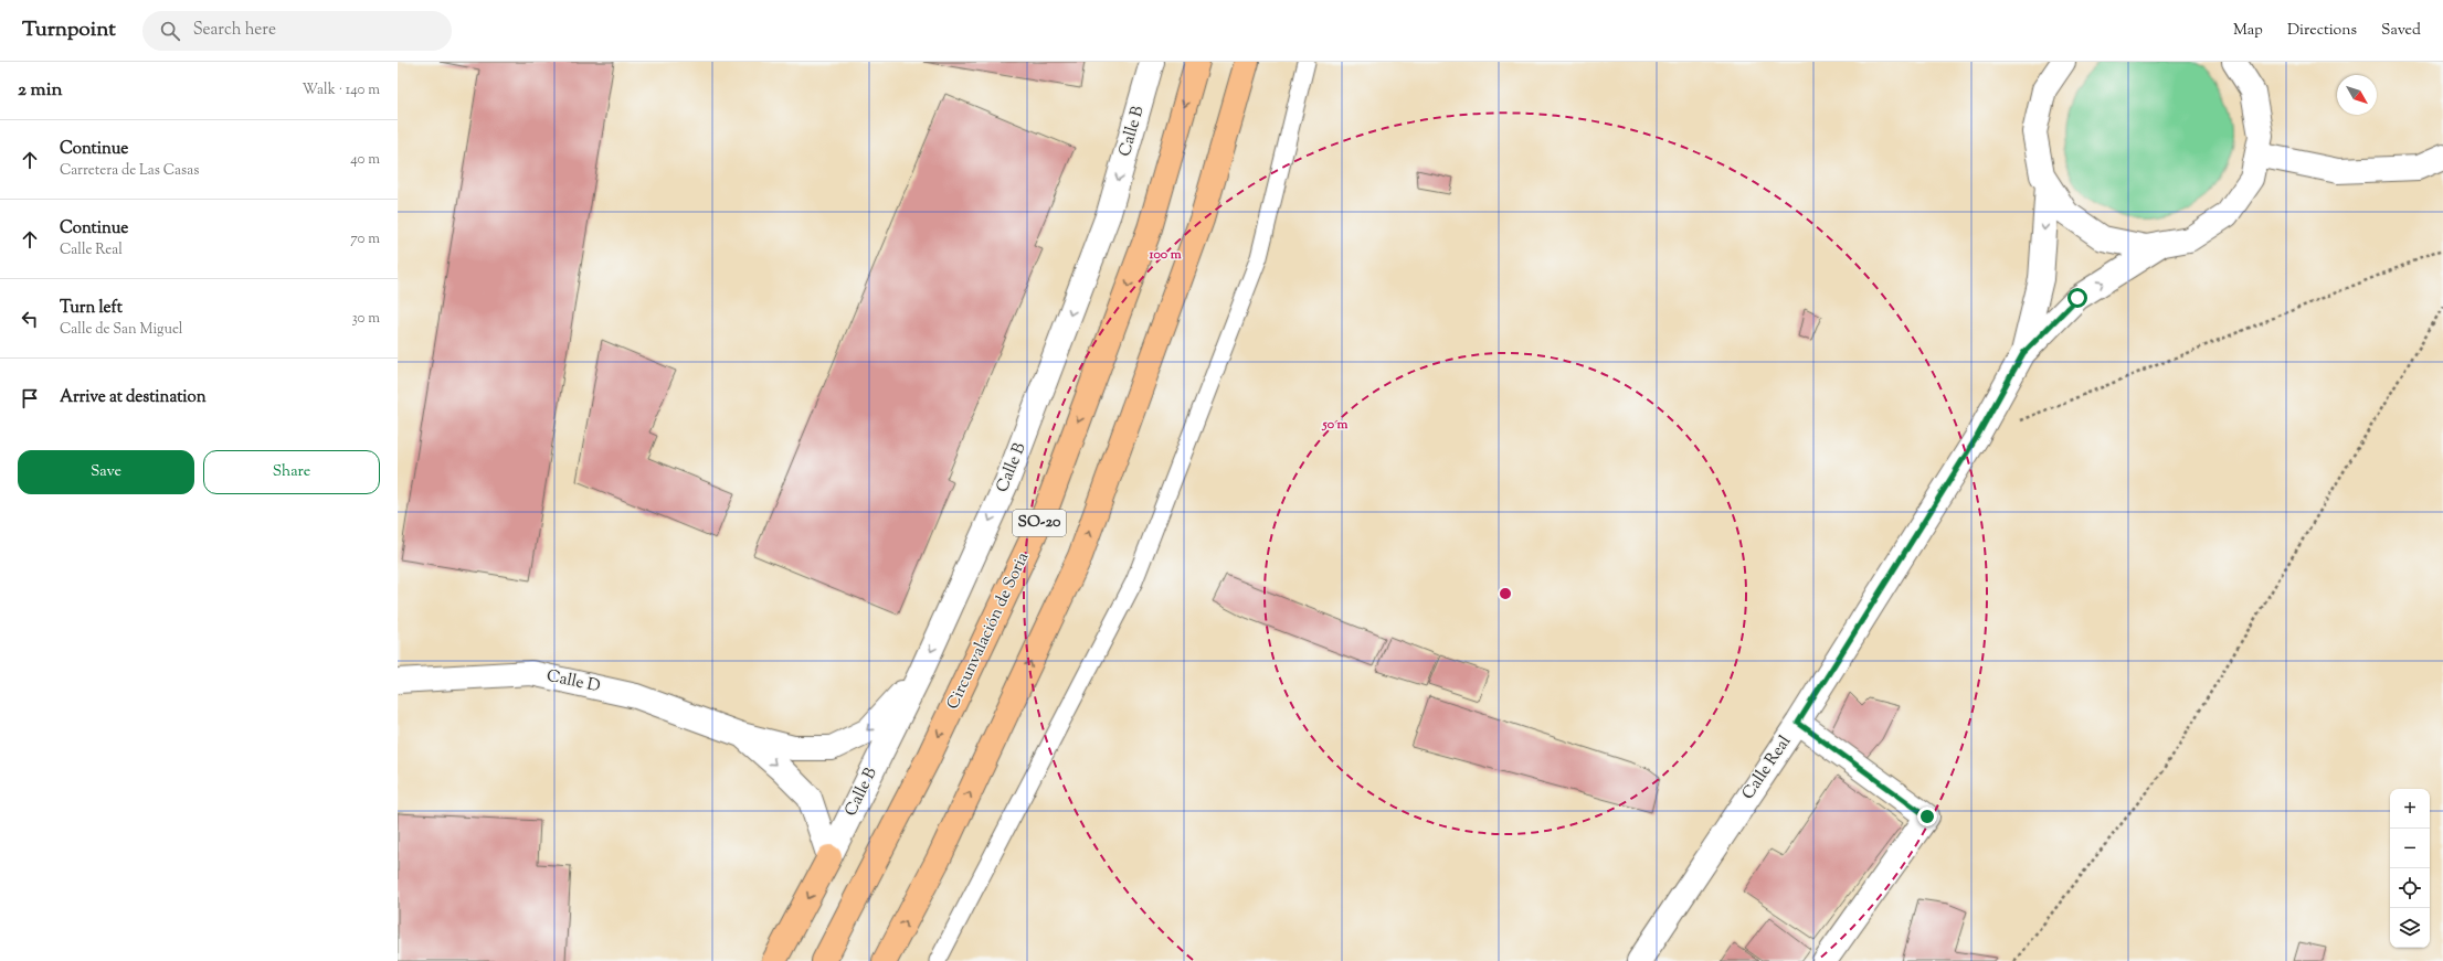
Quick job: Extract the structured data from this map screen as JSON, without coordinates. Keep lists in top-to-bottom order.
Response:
{
  "streets": {
    "highway": ["SO-20", "Circunvalación de Soria"],
    "street": ["Calle B", "Calle D", "Calle Real"]
  },
  "crossings": [
    ["Calle B", "Calle D"]
  ],
  "one_way": ["Calle B"],
  "north": "bottom right",
  "page": {
    "header": "Turnpoint",
    "search": "Search here",
    "nav": ["Map", "Directions", "Saved"],
    "heading": ["2 min", "Walk · 140 m"],
    "list": [
      ["Continue", "Carretera de Las Casas", "40 m"],
      ["Continue", "Calle Real", "70 m"],
      ["Turn left", "Calle de San Miguel", "30 m"],
      "Arrive at destination"
    ],
    "buttons": ["Save", "Share"],
    "map_buttons": ["+", "−"]
  },
  "rings": ["100 m", "50 m"]
}
